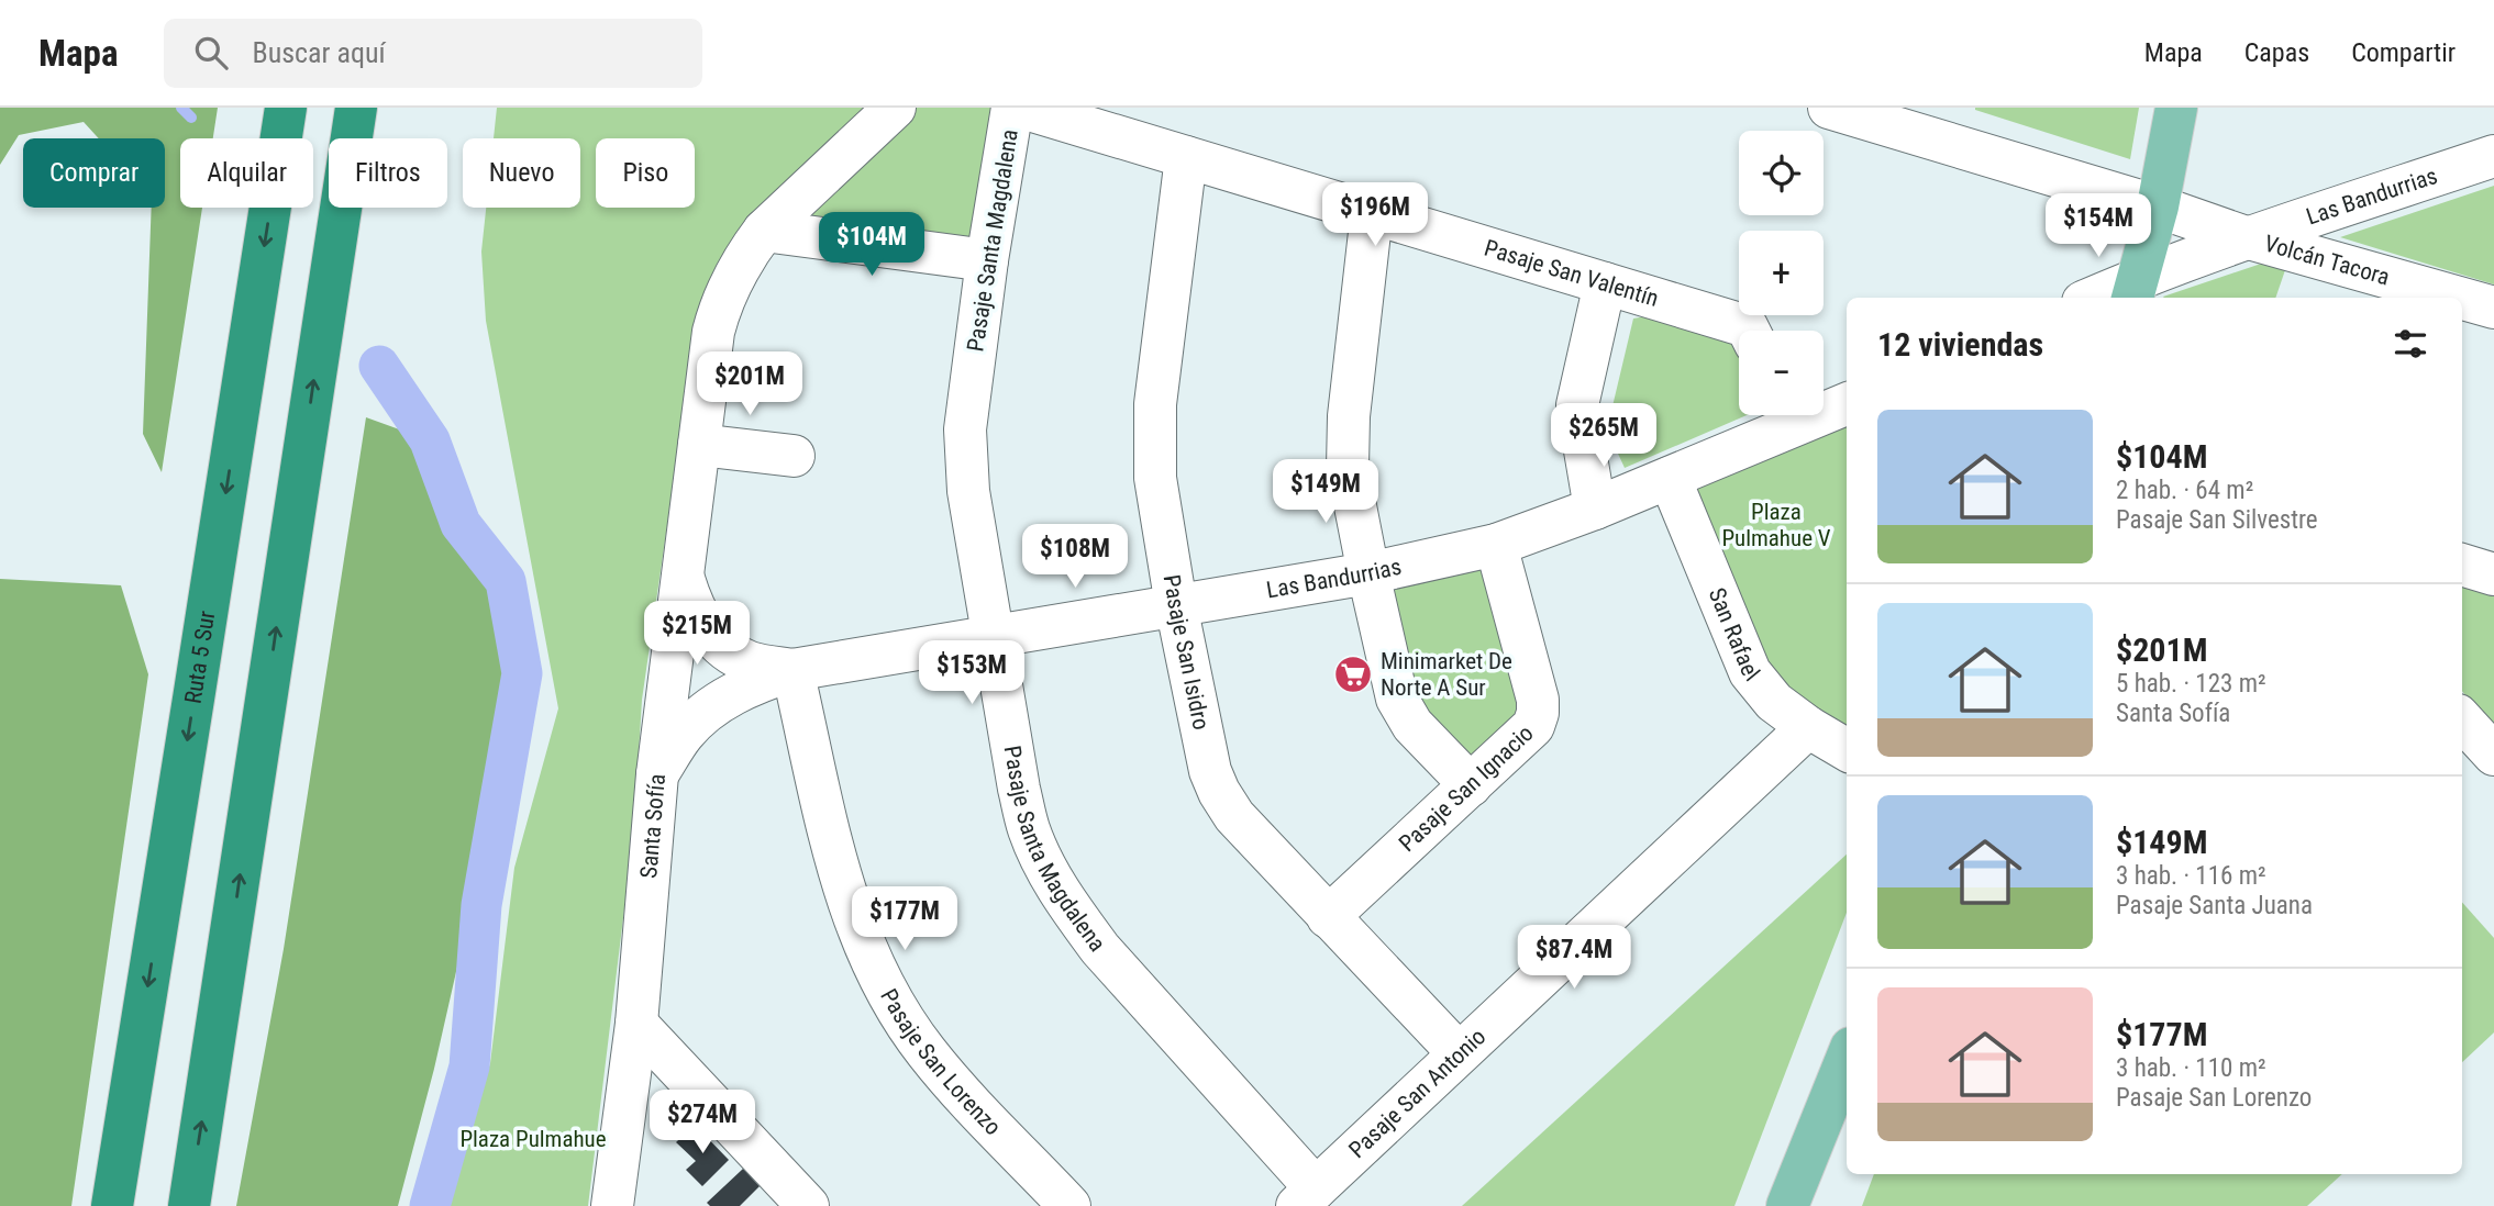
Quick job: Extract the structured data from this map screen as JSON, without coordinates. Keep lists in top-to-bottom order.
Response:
{
  "streets": {
    "highway": ["Ruta 5 Sur"],
    "street": [
      "Las Bandurrias",
      "Pasaje Santa Magdalena",
      "Volcán Tacora",
      "Pasaje San Valentín",
      "San Rafael",
      "Pasaje San Isidro",
      "Pasaje San Ignacio",
      "Santa Sofía",
      "Pasaje San Lorenzo",
      "Pasaje San Antonio"
    ]
  },
  "crossings": [
    ["Las Bandurrias", "Pasaje Santa Magdalena"],
    ["Las Bandurrias", "Volcán Tacora"],
    ["Las Bandurrias", "San Rafael"],
    ["Las Bandurrias", "Pasaje San Isidro"],
    ["Las Bandurrias", "Pasaje San Ignacio"],
    ["Las Bandurrias", "Santa Sofía"],
    ["Las Bandurrias", "Pasaje San Lorenzo"],
    ["Pasaje Santa Magdalena", "Pasaje San Antonio"],
    ["Pasaje San Valentín", "Pasaje San Isidro"],
    ["San Rafael", "Pasaje San Antonio"],
    ["Pasaje San Isidro", "Pasaje San Ignacio"],
    ["Pasaje San Isidro", "Pasaje San Antonio"]
  ],
  "parks": ["Plaza Pulmahue V", "Plaza Pulmahue"],
  "places": {
    "supermarket": ["Minimarket De Norte A Sur"]
  },
  "page": {
    "header": "Mapa",
    "search": "Buscar aquí",
    "nav": ["Mapa", "Capas", "Compartir"],
    "map_buttons": ["+", "−"],
    "chip": [
      "Comprar",
      "Alquilar",
      "Filtros",
      "Nuevo",
      "Piso"
    ],
    "price": [
      "$196M",
      "$154M",
      "$104M",
      "$201M",
      "$265M",
      "$149M",
      "$108M",
      "$215M",
      "$153M",
      "$177M",
      "$87.4M",
      "$274M"
    ],
    "heading": "12 viviendas",
    "list": [
      {
        "name": "$104M",
        "note": "2 hab. · 64 m² · Pasaje San Silvestre"
      },
      {
        "name": "$201M",
        "note": "5 hab. · 123 m² · Santa Sofía"
      },
      {
        "name": "$149M",
        "note": "3 hab. · 116 m² · Pasaje Santa Juana"
      },
      {
        "name": "$177M",
        "note": "3 hab. · 110 m² · Pasaje San Lorenzo"
      }
    ]
  }
}
